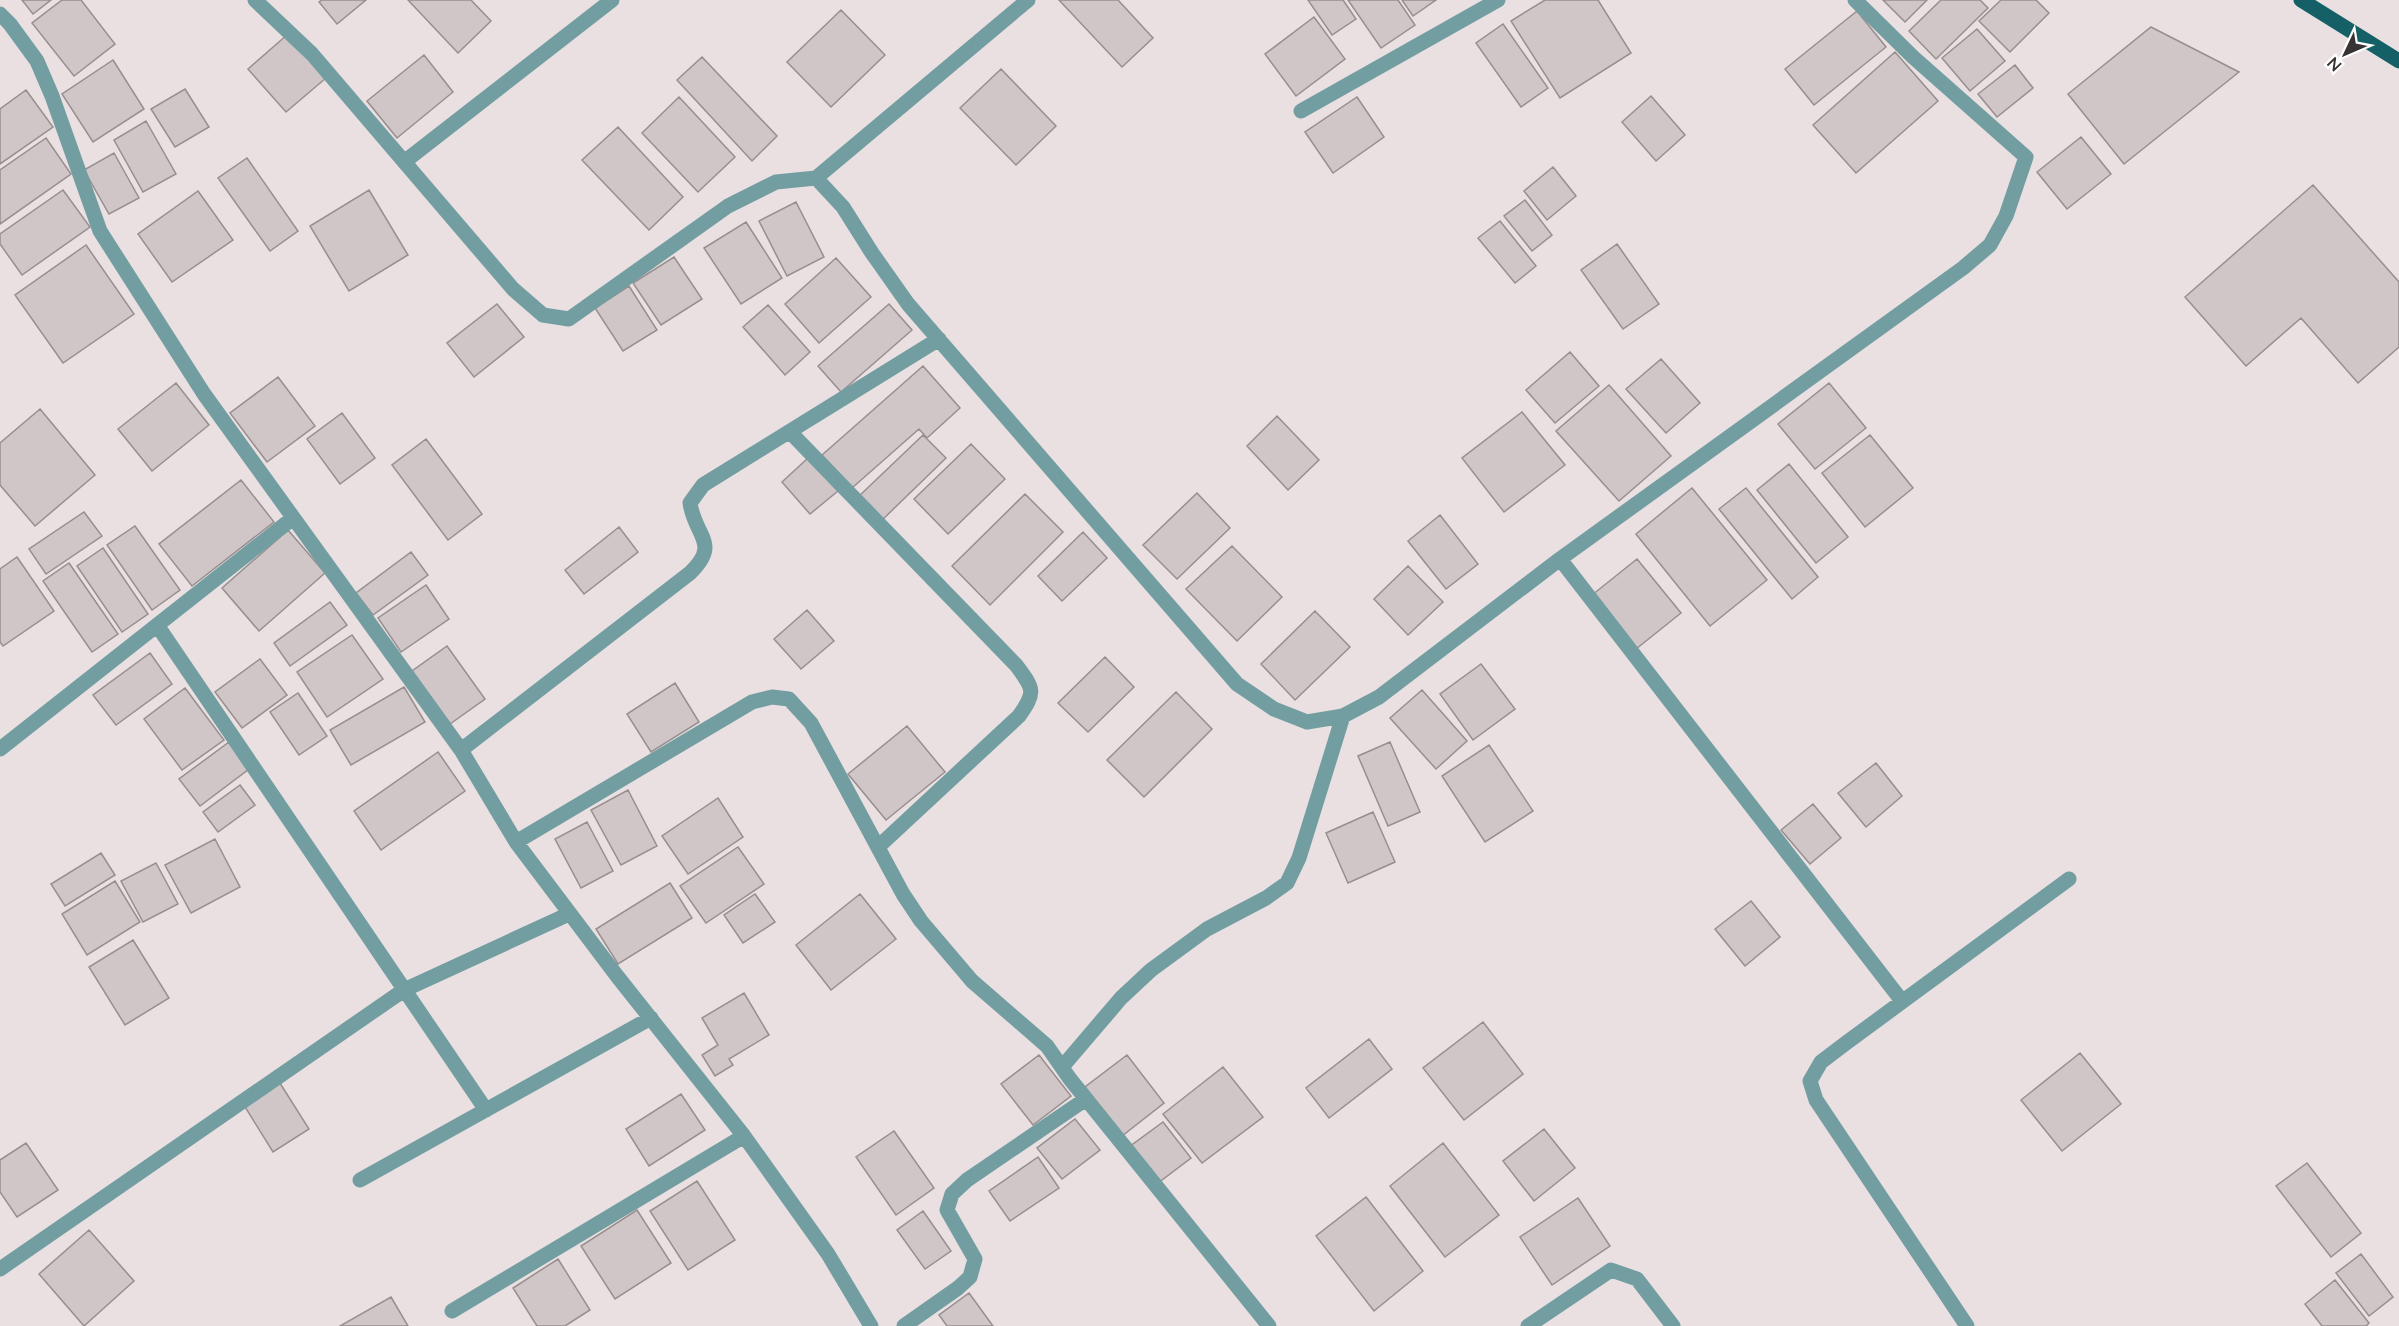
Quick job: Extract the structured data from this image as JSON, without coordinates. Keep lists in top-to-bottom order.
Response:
{
  "north": "bottom left"
}
